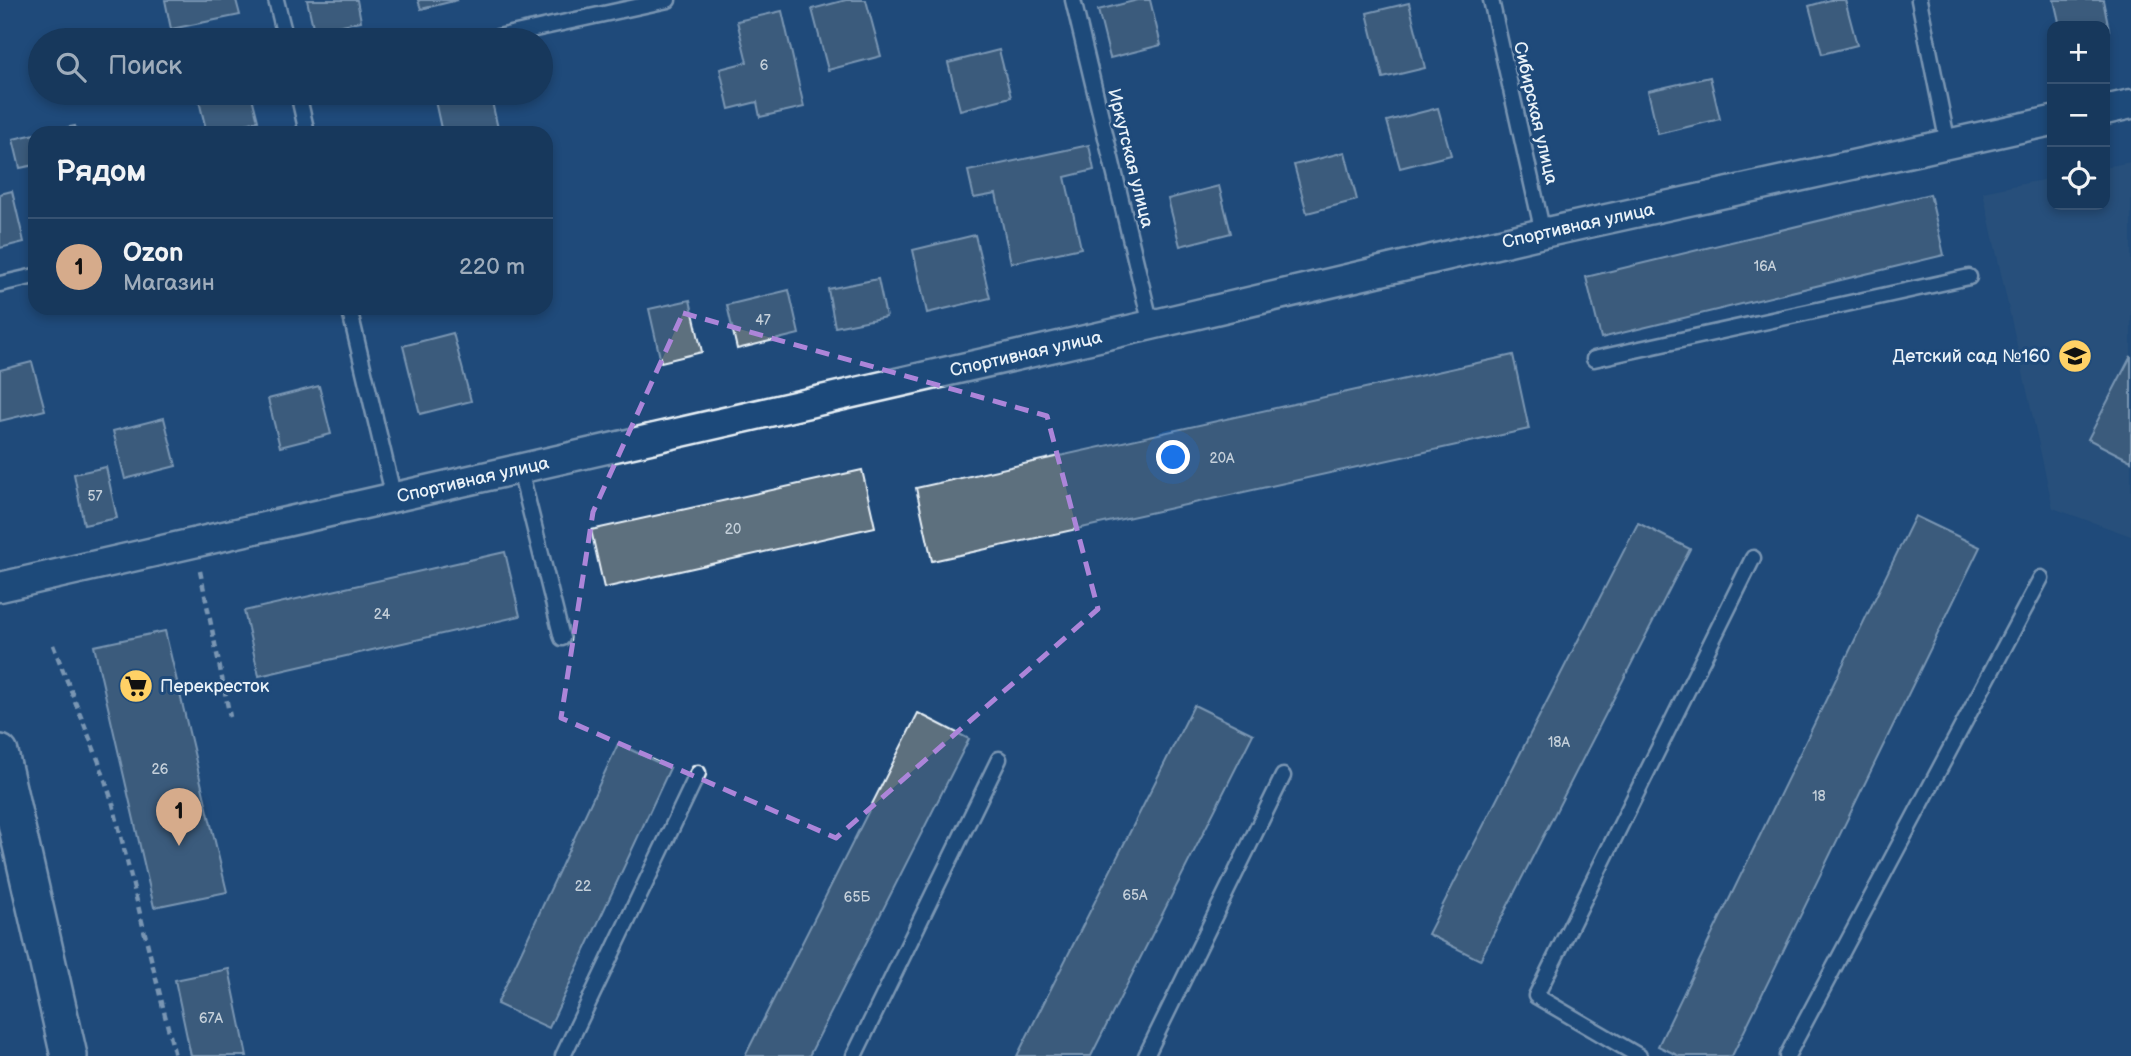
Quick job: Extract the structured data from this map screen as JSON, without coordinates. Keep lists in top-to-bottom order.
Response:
{
  "streets": {
    "street": ["Спортивная улица"],
    "lane": ["Сибирская улица", "Иркутская улица"]
  },
  "crossings": [
    ["Сибирская улица", "Спортивная улица"],
    ["Иркутская улица", "Спортивная улица"]
  ],
  "places": {
    "school or university": ["Детский сад №160"],
    "supermarket": ["Перекресток"]
  },
  "house_numbers": [
    "6",
    "16А",
    "47",
    "20А",
    "57",
    "20",
    "24",
    "18А",
    "26",
    "18",
    "22",
    "65А",
    "65Б",
    "67А"
  ],
  "page": {
    "map_buttons": ["+", "−"],
    "search": "Поиск",
    "heading": "Рядом",
    "list": [
      {
        "mark": "1",
        "name": "Ozon",
        "note": "Магазин",
        "value": "220 m"
      }
    ],
    "pins": "1"
  }
}
